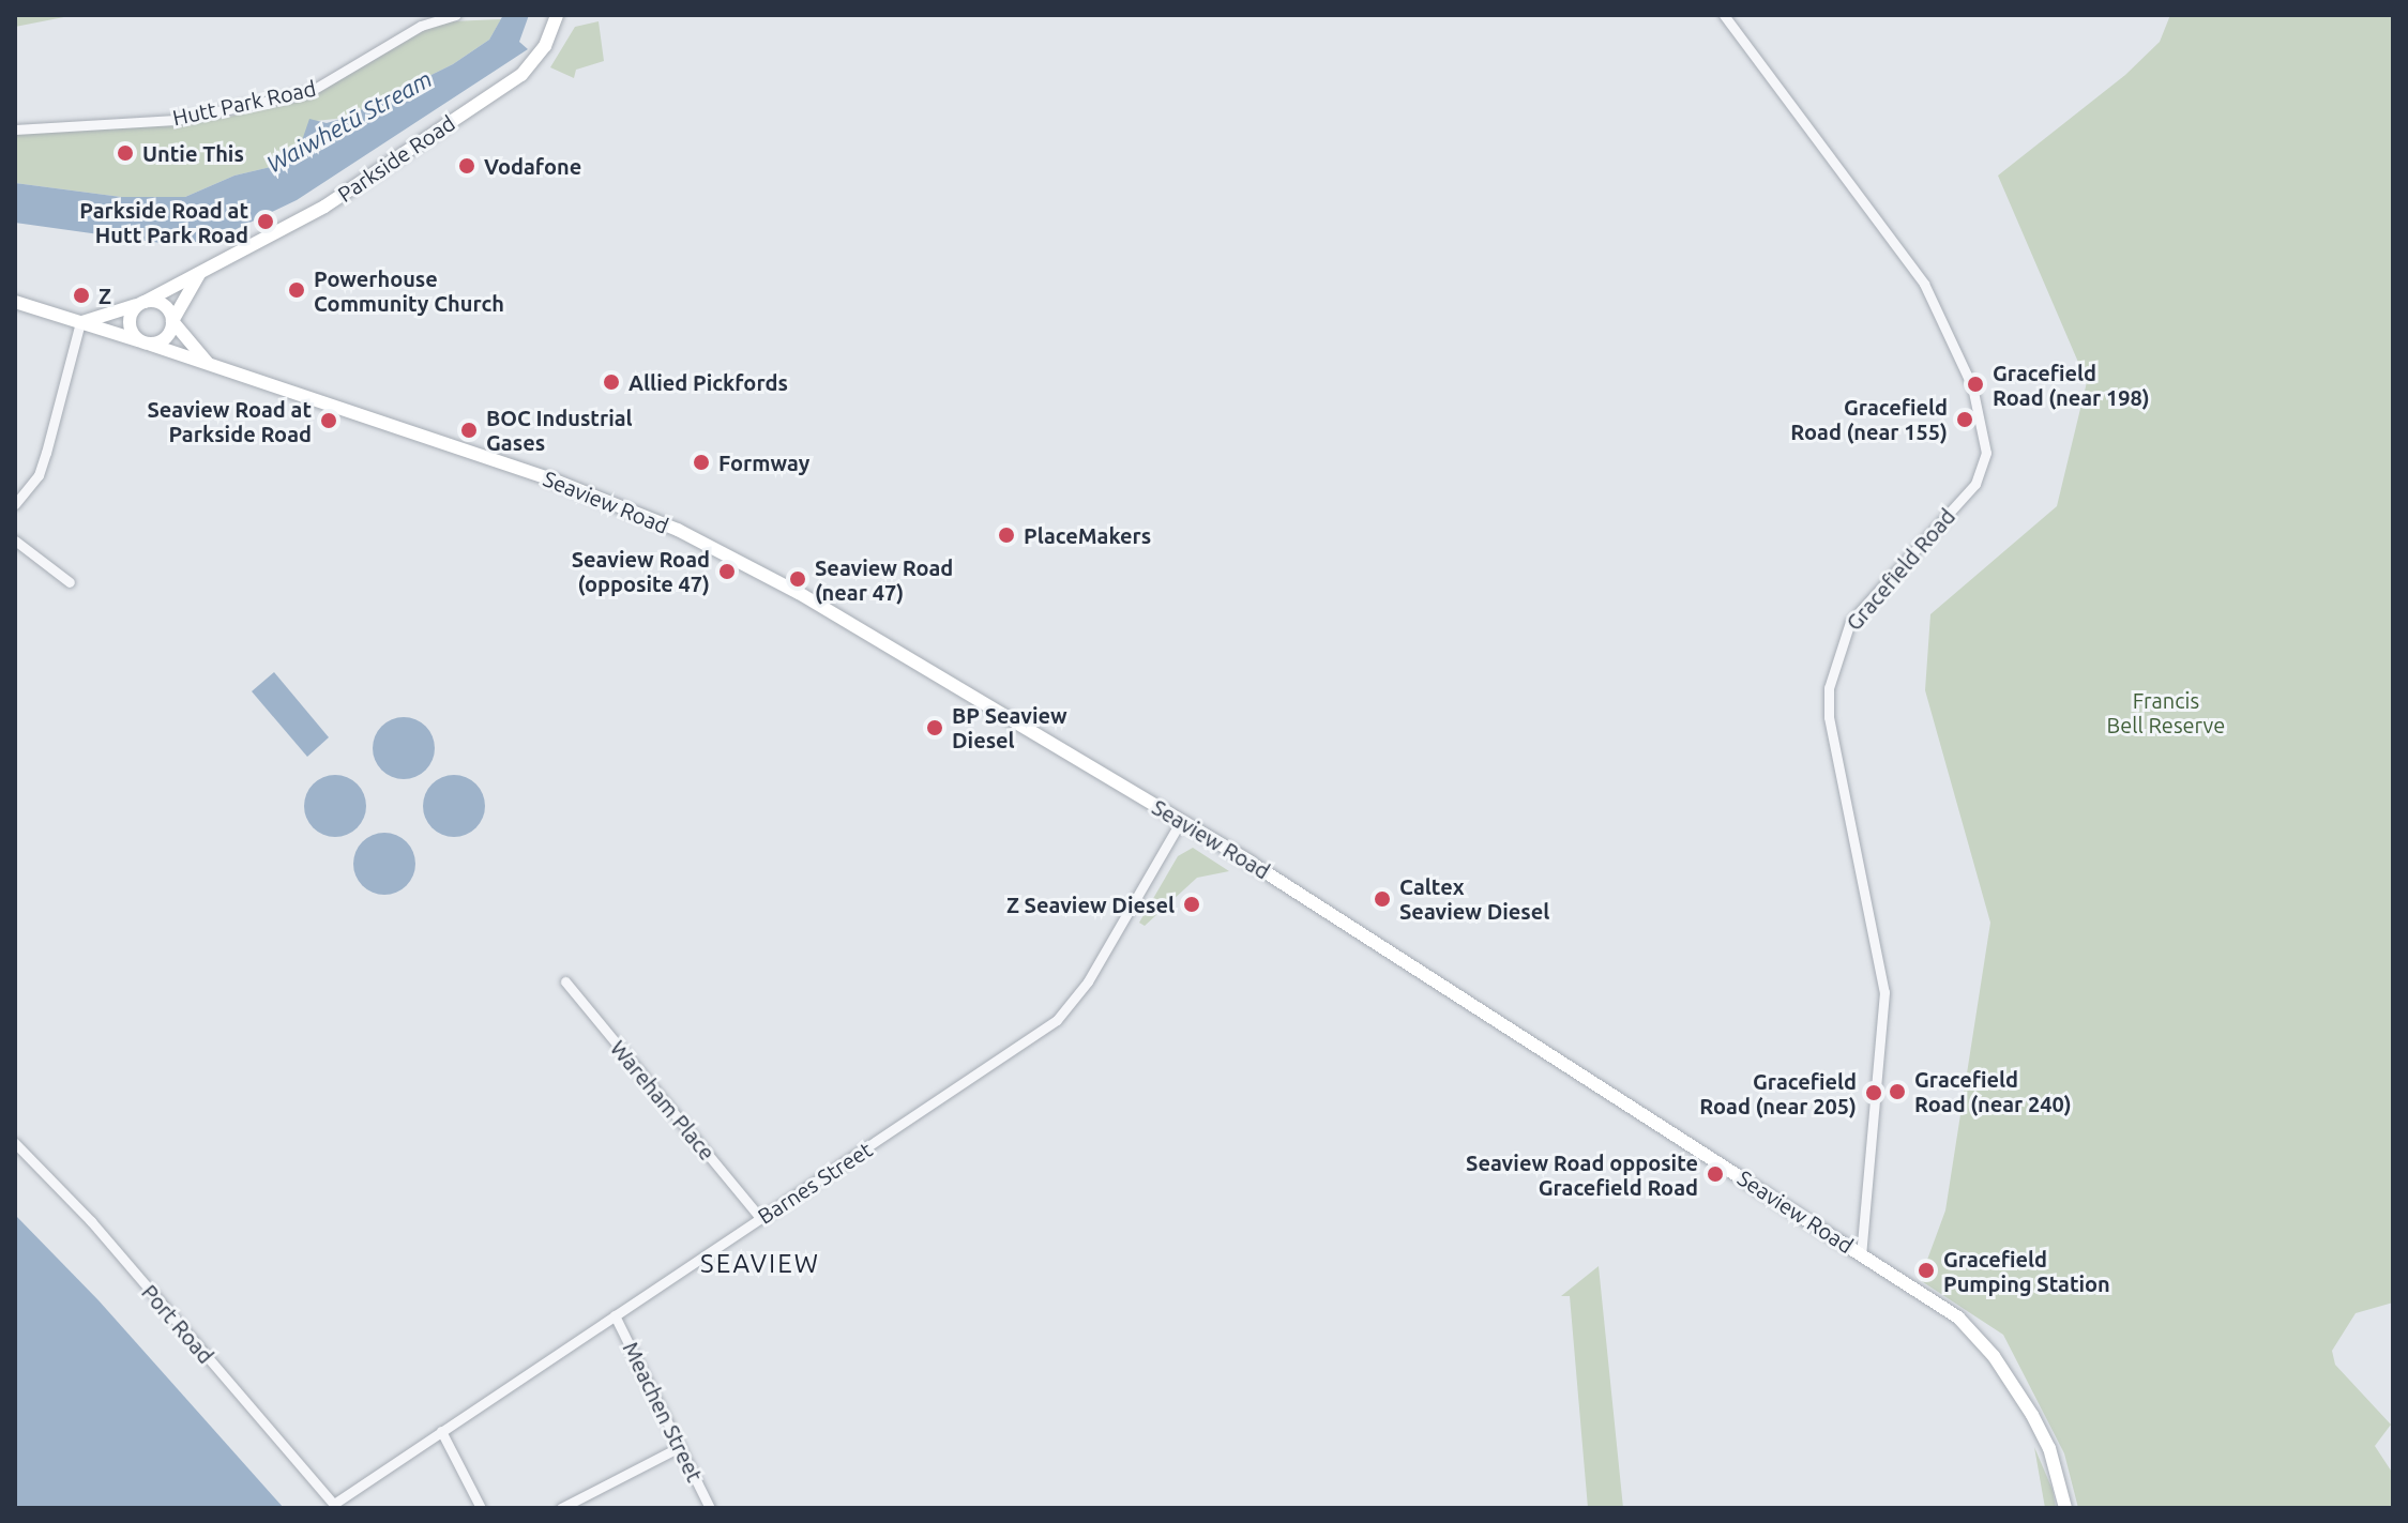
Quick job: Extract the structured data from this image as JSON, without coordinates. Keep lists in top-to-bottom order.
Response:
{
  "streets": {
    "main road": ["Parkside Road", "Seaview Road"],
    "street": [
      "Hutt Park Road",
      "Gracefield Road",
      "Wareham Place",
      "Barnes Street",
      "Port Road",
      "Meachen Street"
    ]
  },
  "crossings": [
    ["Parkside Road", "Seaview Road"],
    ["Seaview Road", "Gracefield Road"],
    ["Seaview Road", "Barnes Street"],
    ["Wareham Place", "Barnes Street"],
    ["Barnes Street", "Port Road"],
    ["Barnes Street", "Meachen Street"]
  ],
  "districts": ["SEAVIEW"],
  "water": ["Waiwhetū Stream"],
  "parks": ["Francis Bell Reserve"],
  "places": [
    "Untie This",
    "Vodafone",
    "Parkside Road at Hutt Park Road",
    "Powerhouse Community Church",
    "Z",
    "Allied Pickfords",
    "Gracefield Road (near 198)",
    "Gracefield Road (near 155)",
    "Seaview Road at Parkside Road",
    "BOC Industrial Gases",
    "Formway",
    "PlaceMakers",
    "Seaview Road (opposite 47)",
    "Seaview Road (near 47)",
    "BP Seaview Diesel",
    "Caltex Seaview Diesel",
    "Z Seaview Diesel",
    "Gracefield Road (near 240)",
    "Gracefield Road (near 205)",
    "Seaview Road opposite Gracefield Road",
    "Gracefield Pumping Station"
  ]
}
